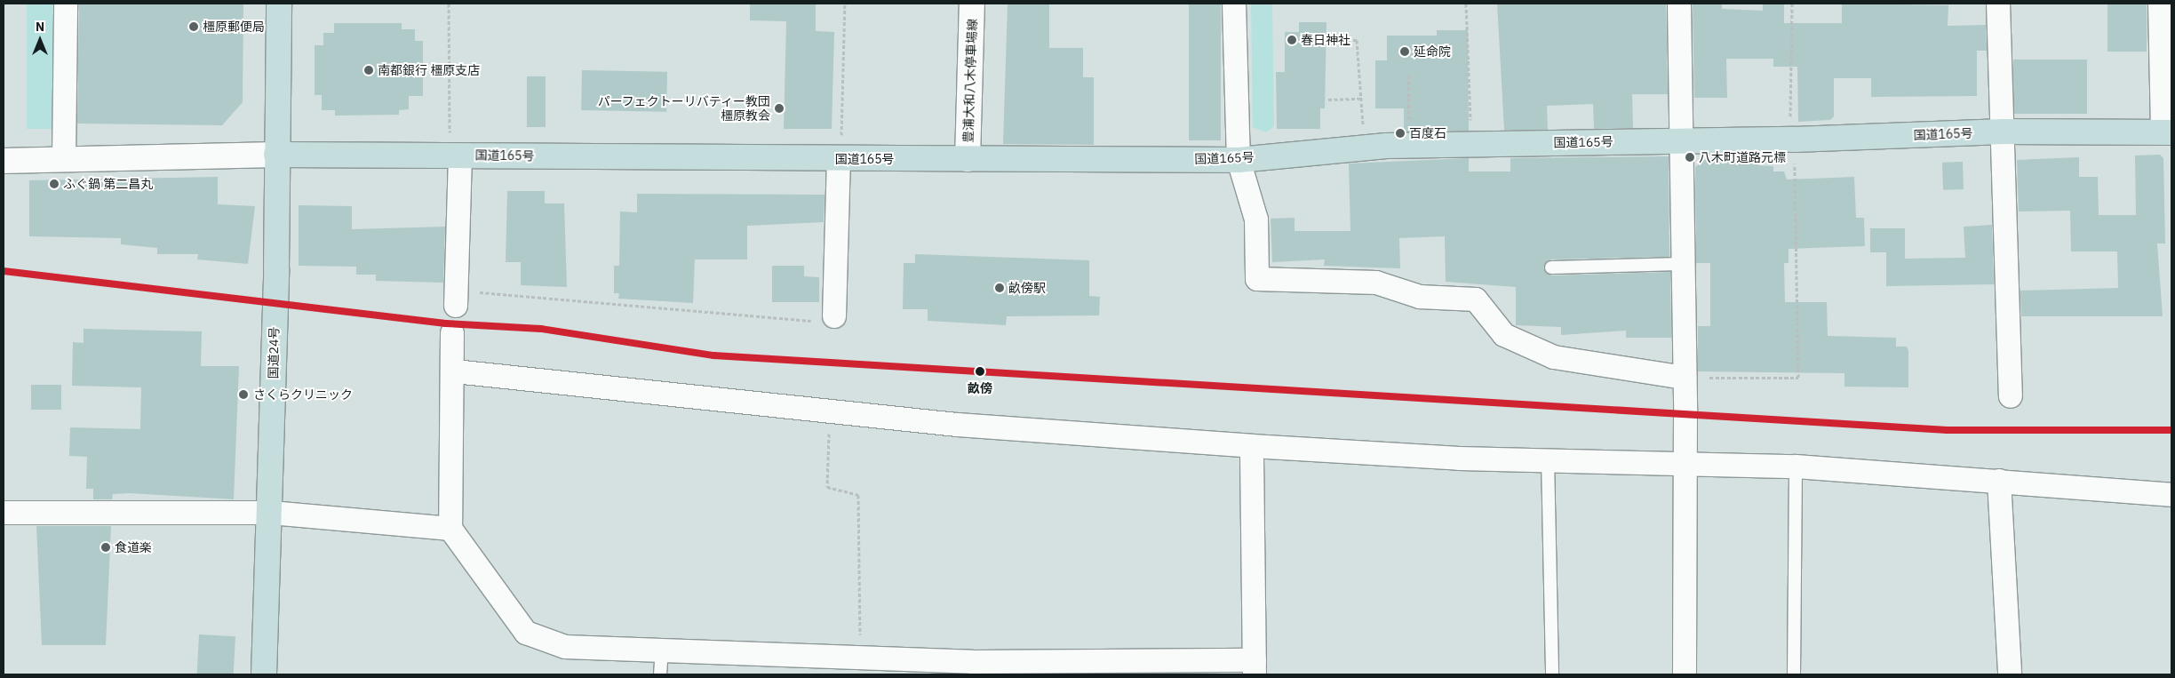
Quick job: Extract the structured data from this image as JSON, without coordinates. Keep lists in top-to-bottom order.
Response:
{
  "streets": {
    "highway": ["国道165号", "国道24号"],
    "street": ["豊浦大和八木停車場線"]
  },
  "crossings": [
    ["豊浦大和八木停車場線", "国道165号"],
    ["国道165号", "国道24号"]
  ],
  "places": [
    "橿原郵便局",
    "春日神社",
    "延命院",
    "南都銀行 橿原支店",
    "パーフェクトーリバティー教団 橿原教会",
    "百度石",
    "八木町道路元標",
    "ふぐ鍋 第二昌丸",
    "畝傍駅",
    "畝傍",
    "さくらクリニック",
    "食道楽"
  ],
  "north": "top"
}
